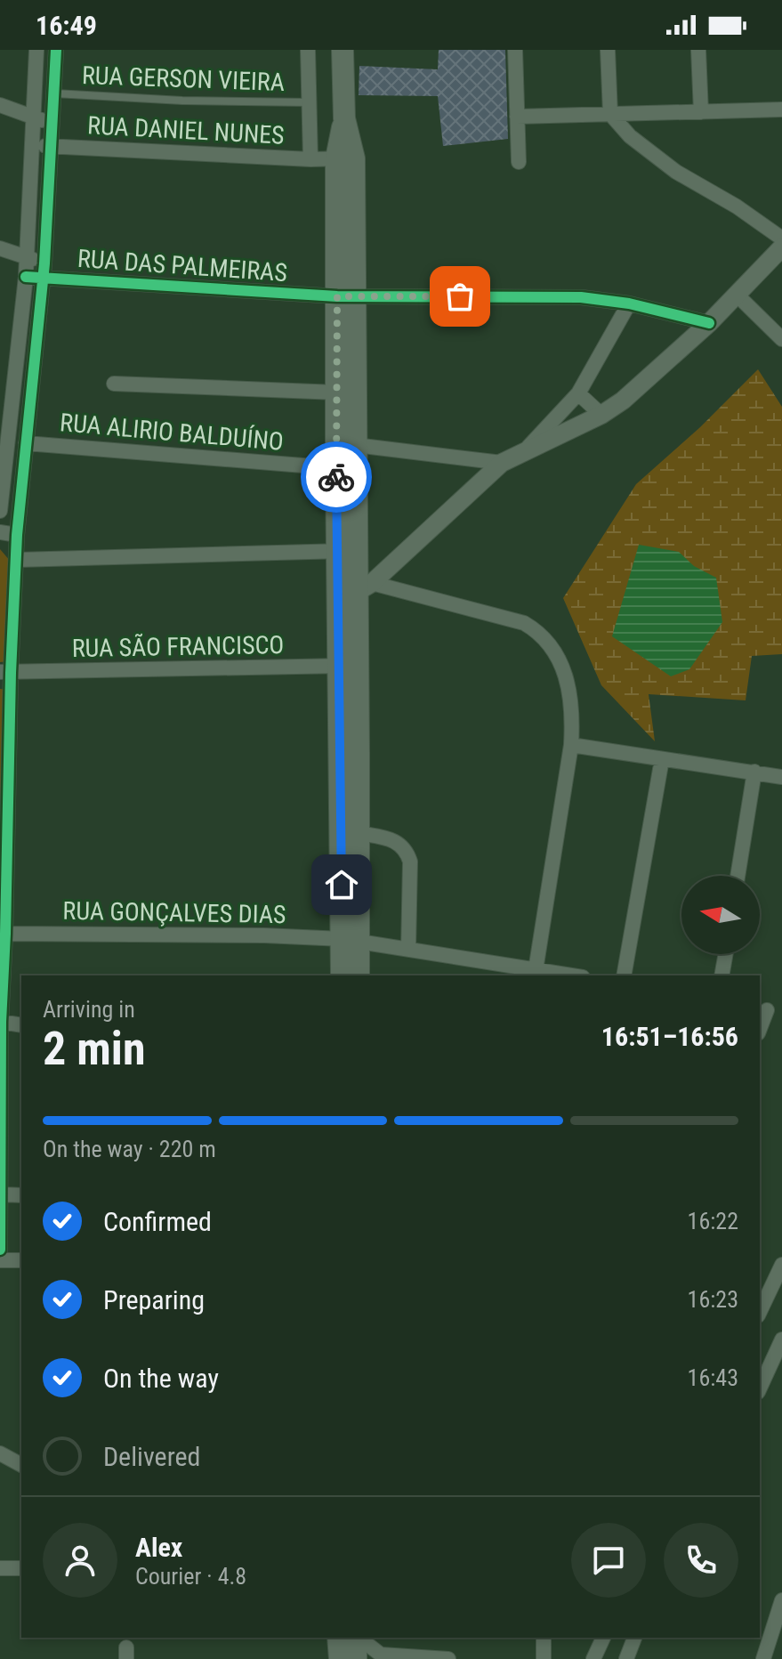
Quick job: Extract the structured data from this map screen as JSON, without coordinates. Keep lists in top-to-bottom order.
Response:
{
  "streets": {
    "street": [
      "RUA DANIEL NUNES",
      "RUA DAS PALMEIRAS",
      "RUA ALIRIO BALDUÍNO",
      "RUA SÃO FRANCISCO",
      "RUA GONÇALVES DIAS"
    ],
    "lane": ["RUA GERSON VIEIRA"]
  },
  "north": "left",
  "page": {
    "status": "16:49",
    "heading": ["2 min", "Arriving in", "16:51–16:56"],
    "panel": ["Alex", "Courier · 4.8"],
    "bar": "On the way · 220 m",
    "list": [
      ["Confirmed", "16:22"],
      ["Preparing", "16:23"],
      ["On the way", "16:43"],
      "Delivered"
    ]
  }
}
